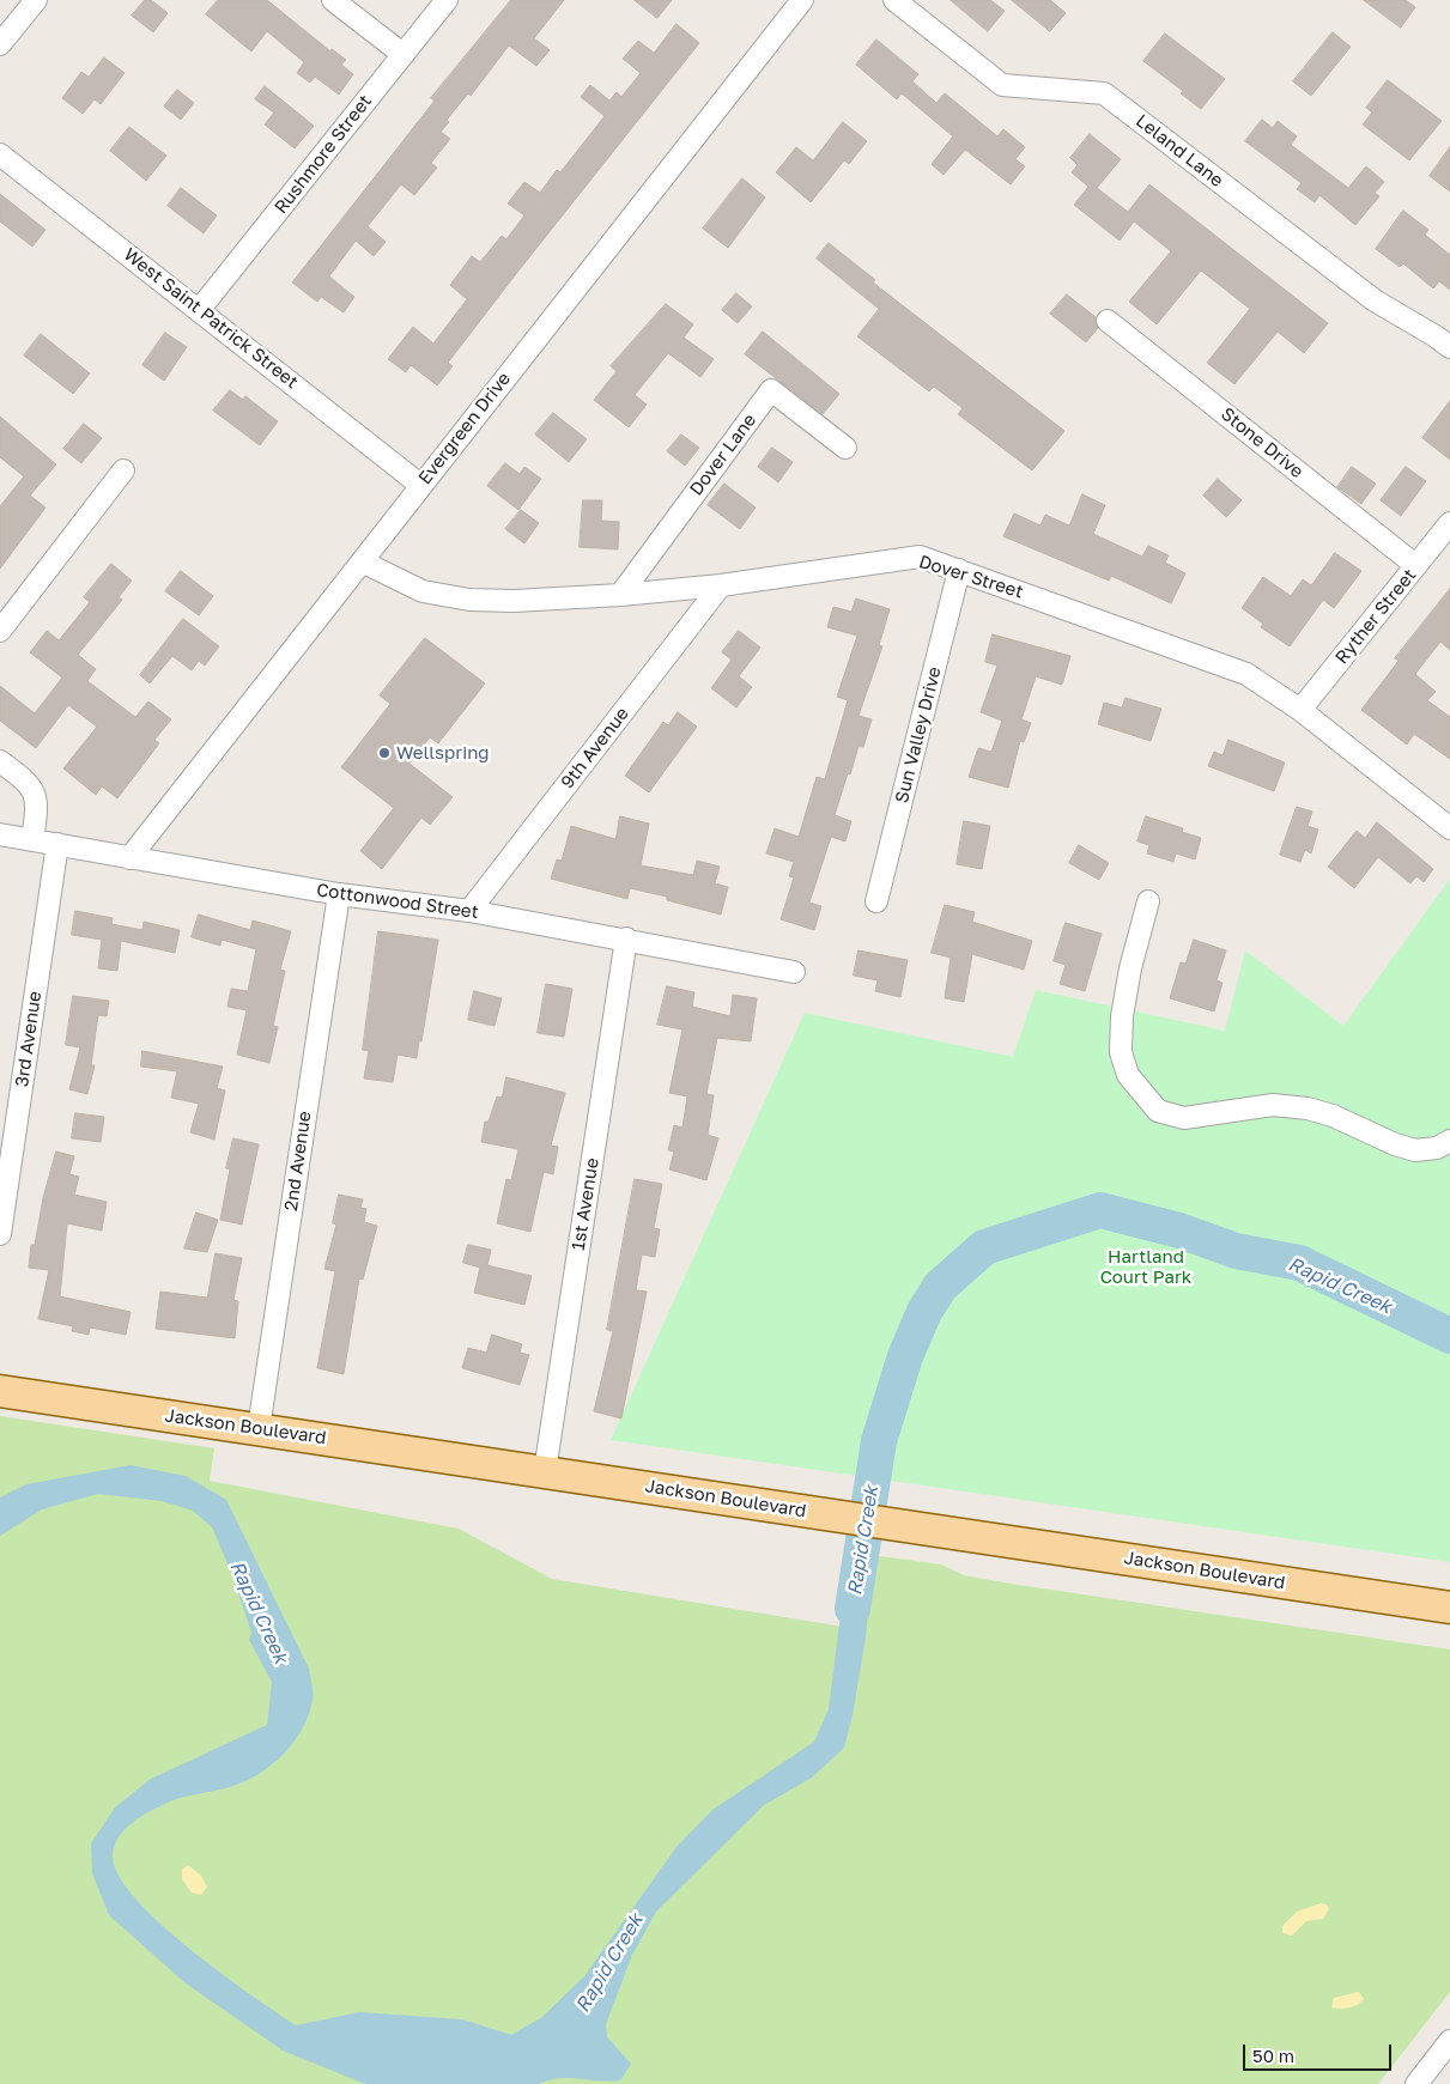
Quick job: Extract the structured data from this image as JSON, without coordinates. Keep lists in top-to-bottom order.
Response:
{
  "streets": {
    "main road": ["Jackson Boulevard"],
    "street": [
      "Leland Lane",
      "Rushmore Street",
      "West Saint Patrick Street",
      "Evergreen Drive",
      "Stone Drive",
      "Dover Lane",
      "Dover Street",
      "Ryther Street",
      "Sun Valley Drive",
      "9th Avenue",
      "Cottonwood Street",
      "3rd Avenue",
      "2nd Avenue",
      "1st Avenue"
    ]
  },
  "crossings": [
    ["Rushmore Street", "West Saint Patrick Street"],
    ["West Saint Patrick Street", "Evergreen Drive"],
    ["Evergreen Drive", "Dover Street"],
    ["Evergreen Drive", "Cottonwood Street"],
    ["Stone Drive", "Ryther Street"],
    ["Dover Lane", "Dover Street"],
    ["Dover Street", "Ryther Street"],
    ["Dover Street", "Sun Valley Drive"],
    ["Dover Street", "9th Avenue"],
    ["9th Avenue", "Cottonwood Street"],
    ["Cottonwood Street", "3rd Avenue"],
    ["Cottonwood Street", "2nd Avenue"],
    ["Cottonwood Street", "1st Avenue"],
    ["2nd Avenue", "Jackson Boulevard"],
    ["1st Avenue", "Jackson Boulevard"]
  ],
  "water": ["Rapid Creek"],
  "parks": ["Hartland Court Park"],
  "places": ["Wellspring"],
  "scale_bar": "50 m"
}
